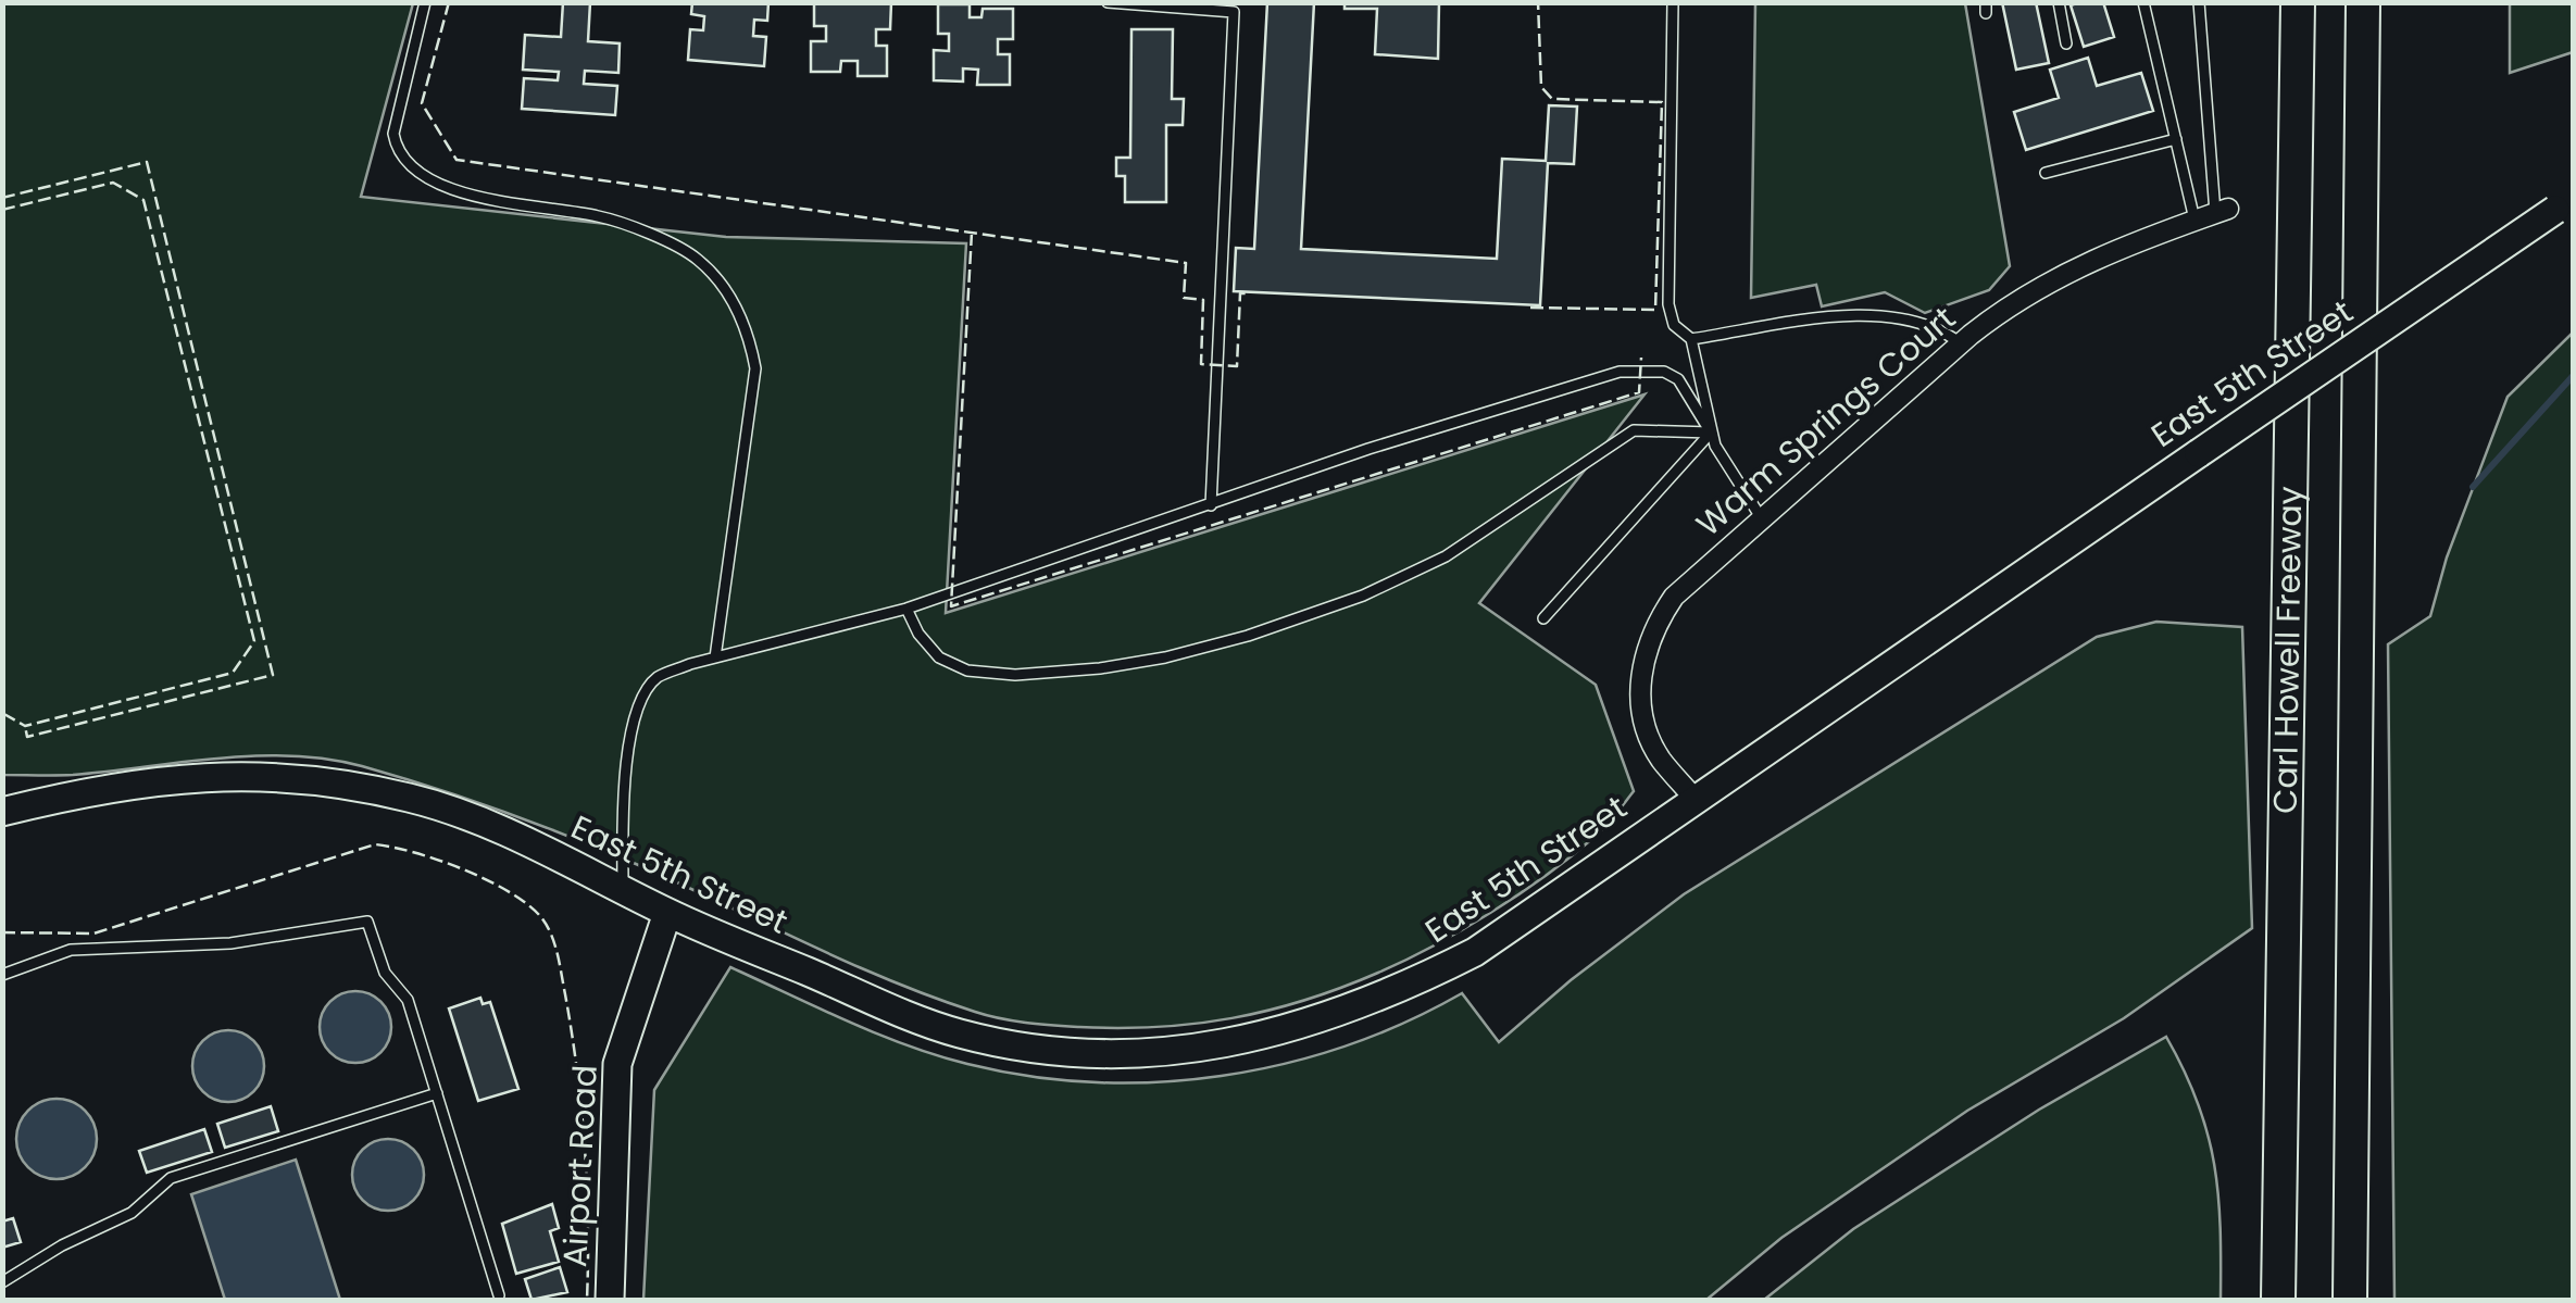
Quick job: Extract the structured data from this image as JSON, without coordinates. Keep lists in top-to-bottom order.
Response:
{
  "streets": {
    "highway": ["Carl Howell Freeway"],
    "main road": ["East 5th Street", "Airport Road"],
    "street": ["Warm Springs Court"]
  },
  "crossings": [
    ["East 5th Street", "Warm Springs Court"],
    ["East 5th Street", "Airport Road"]
  ]
}
